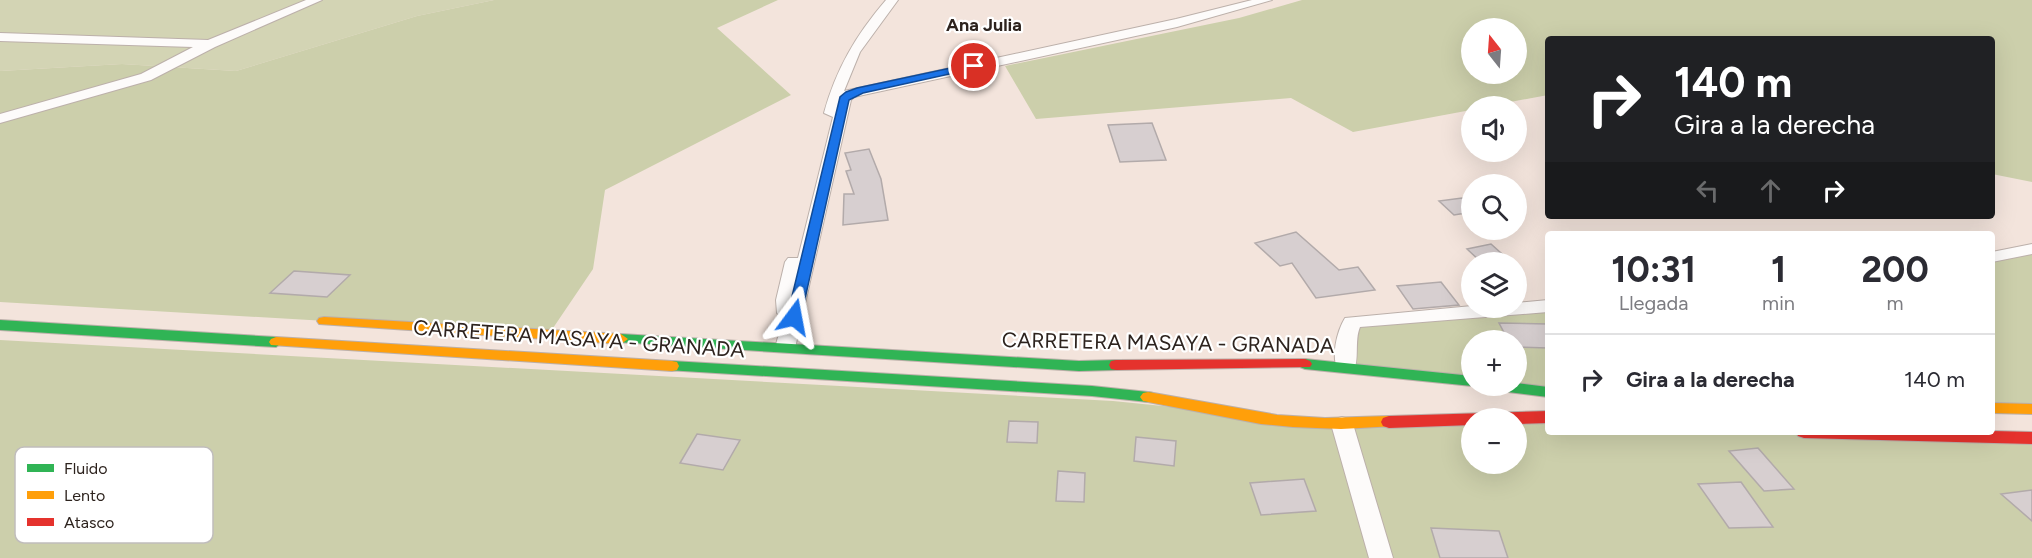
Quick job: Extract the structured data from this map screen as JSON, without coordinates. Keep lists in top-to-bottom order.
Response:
{
  "streets": {
    "highway": ["CARRETERA MASAYA - GRANADA"]
  },
  "districts": ["Ana Julia"],
  "legend": ["Fluido", "Lento", "Atasco"],
  "north": "top",
  "page": {
    "map_buttons": ["+", "−"],
    "turn": ["140 m", "Gira a la derecha"],
    "eta": [
      "10:31",
      "Llegada",
      "1",
      "min",
      "200",
      "m"
    ],
    "list": [
      {
        "name": "Gira a la derecha",
        "value": "140 m"
      }
    ]
  }
}
